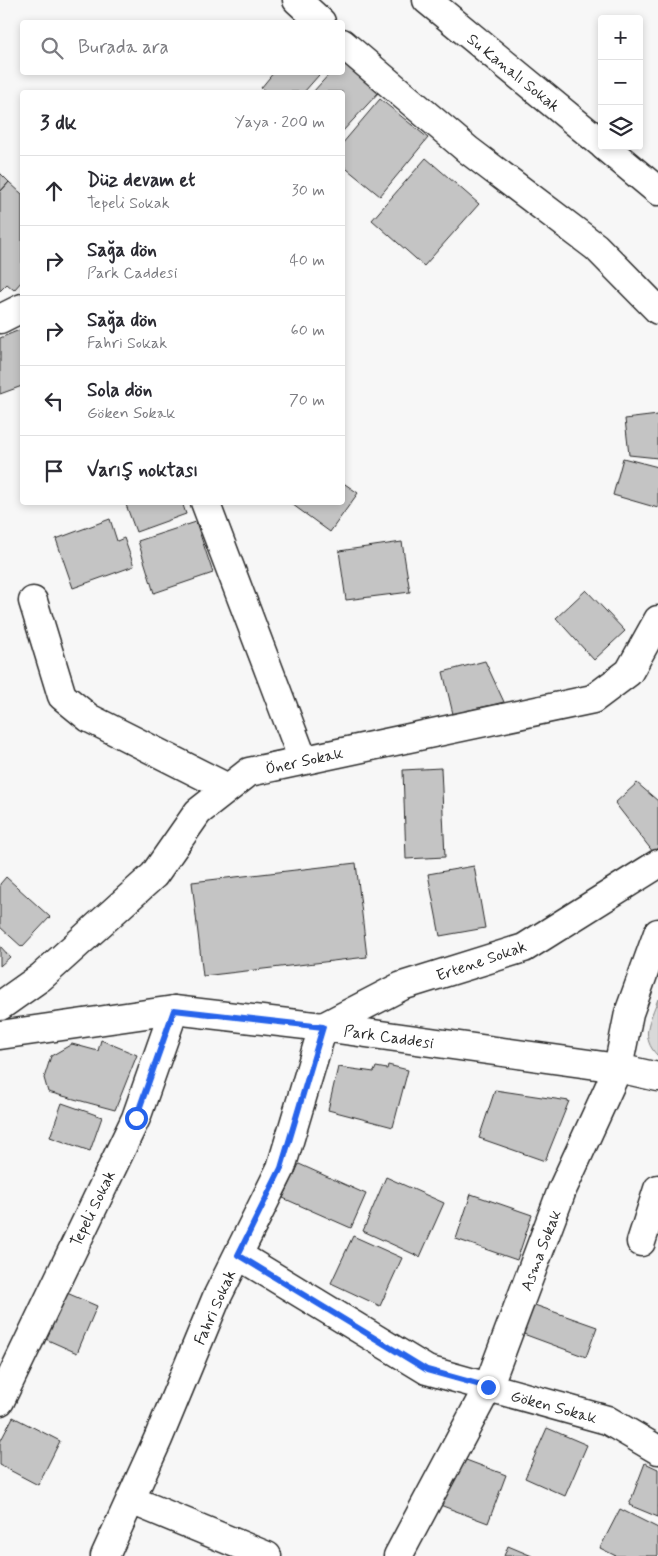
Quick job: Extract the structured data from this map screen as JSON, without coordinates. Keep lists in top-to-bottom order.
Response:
{
  "streets": {
    "street": [
      "Su Kanalı Sokak",
      "Öner Sokak",
      "Ertene Sokak",
      "Park Caddesi",
      "Tepeli Sokak",
      "Asma Sokak",
      "Fahri Sokak",
      "Göken Sokak"
    ]
  },
  "crossings": [
    ["Ertene Sokak", "Park Caddesi"],
    ["Ertene Sokak", "Fahri Sokak"],
    ["Park Caddesi", "Tepeli Sokak"],
    ["Park Caddesi", "Asma Sokak"],
    ["Park Caddesi", "Fahri Sokak"],
    ["Asma Sokak", "Göken Sokak"],
    ["Fahri Sokak", "Göken Sokak"]
  ],
  "page": {
    "map_buttons": ["+", "−"],
    "search": "Burada ara",
    "heading": ["3 dk", "Yaya · 200 m"],
    "list": [
      ["Düz devam et", "Tepeli Sokak", "30 m"],
      ["Sağa dön", "Park Caddesi", "40 m"],
      ["Sağa dön", "Fahri Sokak", "60 m"],
      ["Sola dön", "Göken Sokak", "70 m"],
      "Varış noktası"
    ]
  }
}
